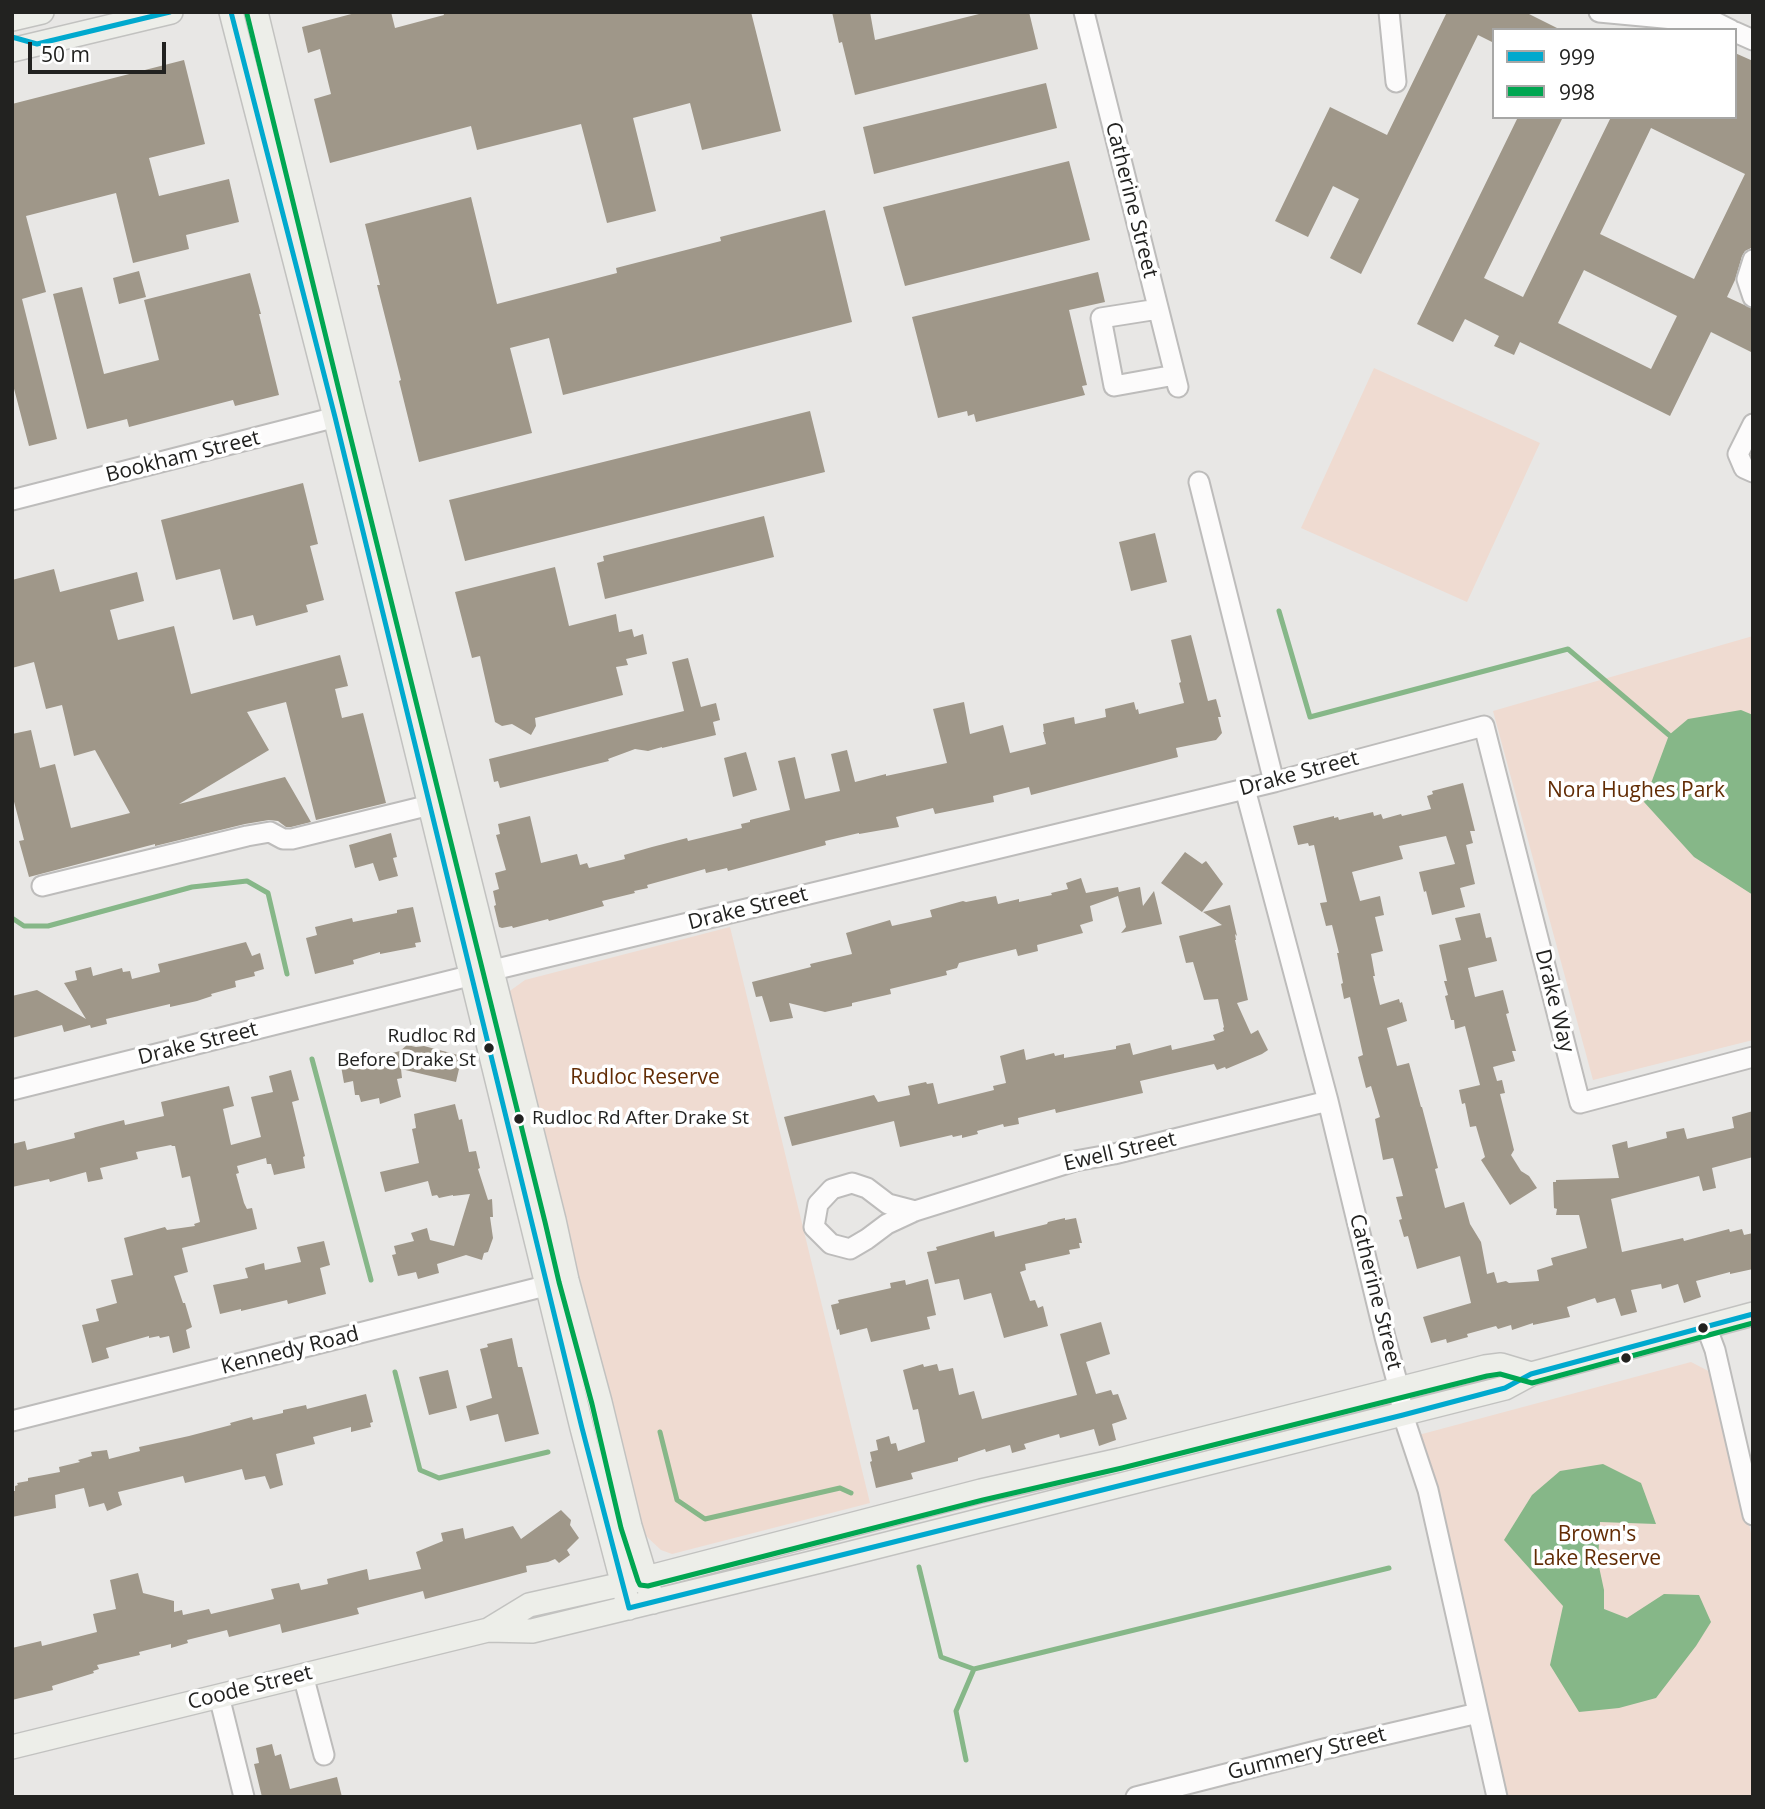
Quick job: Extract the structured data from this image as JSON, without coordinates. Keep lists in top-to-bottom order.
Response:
{
  "streets": {
    "main road": ["Coode Street"],
    "street": [
      "Catherine Street",
      "Bookham Street",
      "Drake Street",
      "Drake Way",
      "Ewell Street",
      "Kennedy Road",
      "Gummery Street"
    ]
  },
  "crossings": [
    ["Catherine Street", "Drake Street"],
    ["Catherine Street", "Ewell Street"],
    ["Catherine Street", "Coode Street"],
    ["Catherine Street", "Gummery Street"],
    ["Drake Street", "Drake Way"]
  ],
  "parks": ["Nora Hughes Park", "Rudloc Reserve", "Brown's Lake Reserve"],
  "places": ["Rudloc Rd Before Drake St", "Rudloc Rd After Drake St"],
  "lines": ["transit line 999", "transit line 998"],
  "legend": ["999", "998"],
  "scale_bar": "50 m"
}
